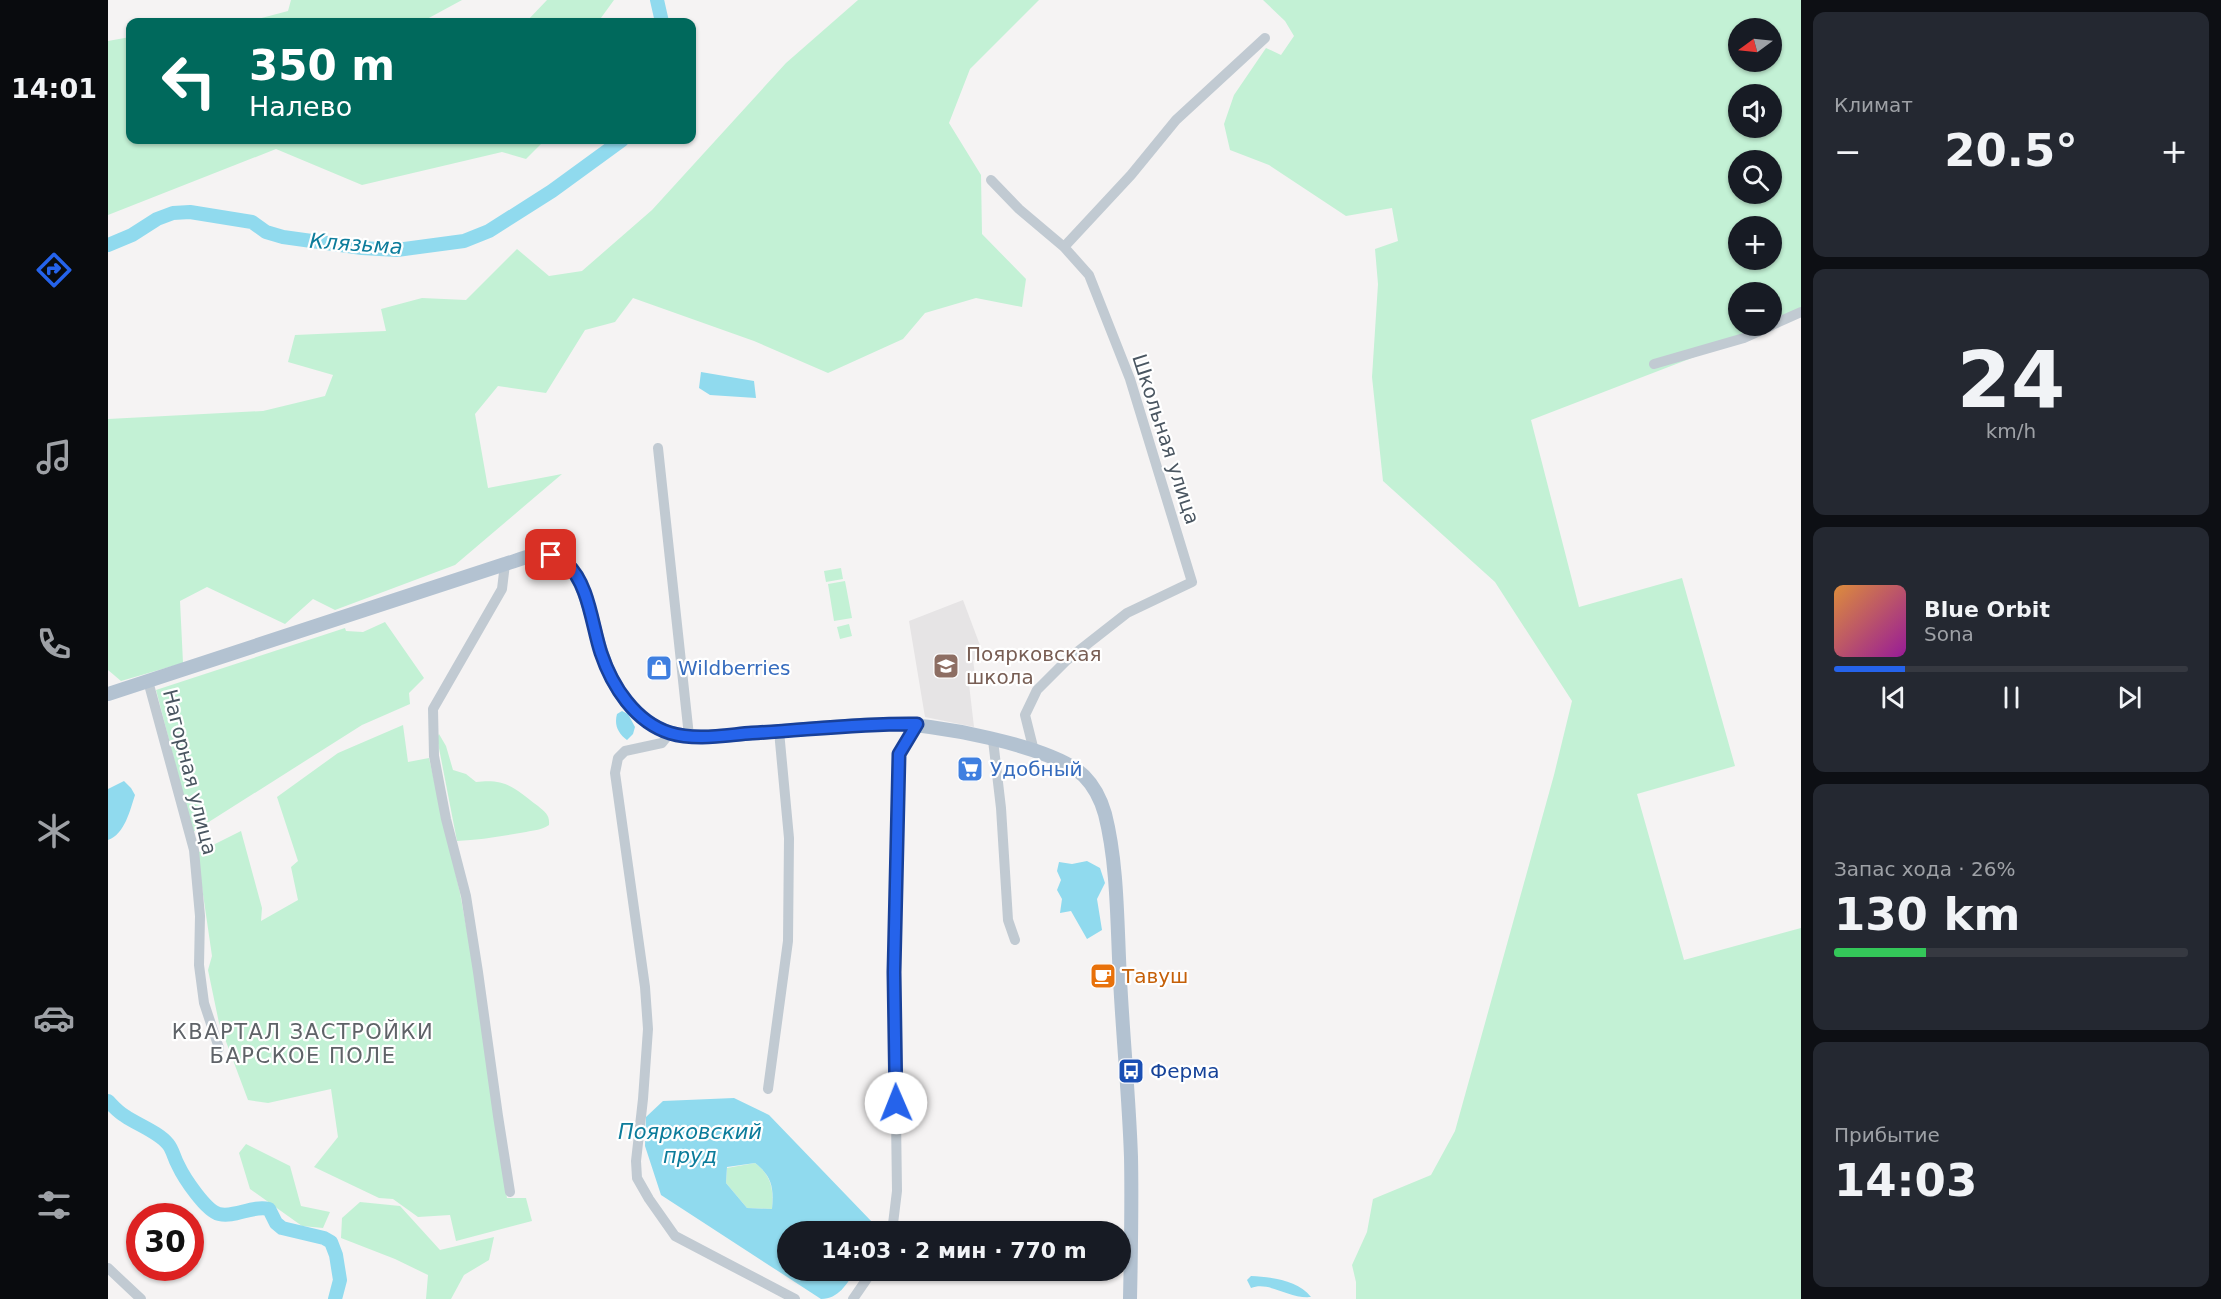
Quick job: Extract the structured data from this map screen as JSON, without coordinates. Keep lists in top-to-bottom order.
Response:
{
  "streets": {
    "street": ["Школьная улица", "Нагорная улица"]
  },
  "districts": ["КВАРТАЛ ЗАСТРОЙКИ БАРСКОЕ ПОЛЕ"],
  "water": ["Клязьма", "Поярковский пруд"],
  "places": {
    "school or university": ["Поярковская школа"],
    "shop": ["Wildberries"],
    "supermarket": ["Удобный"],
    "cafe": ["Тавуш"],
    "bus stop": ["Ферма"]
  },
  "north": "left",
  "page": {
    "tabs": "14:01",
    "tile": [
      "Климат",
      ["24", "km/h"],
      ["Запас хода · 26%", "130 km"],
      ["Прибытие", "14:03"]
    ],
    "map_buttons": ["+", "−"],
    "turn": ["350 m", "Налево"],
    "heat": ["−", "20.5°", "+"],
    "song": ["Blue Orbit", "Sona"],
    "limit": "30",
    "trip": "14:03 · 2 мин · 770 m"
  }
}
